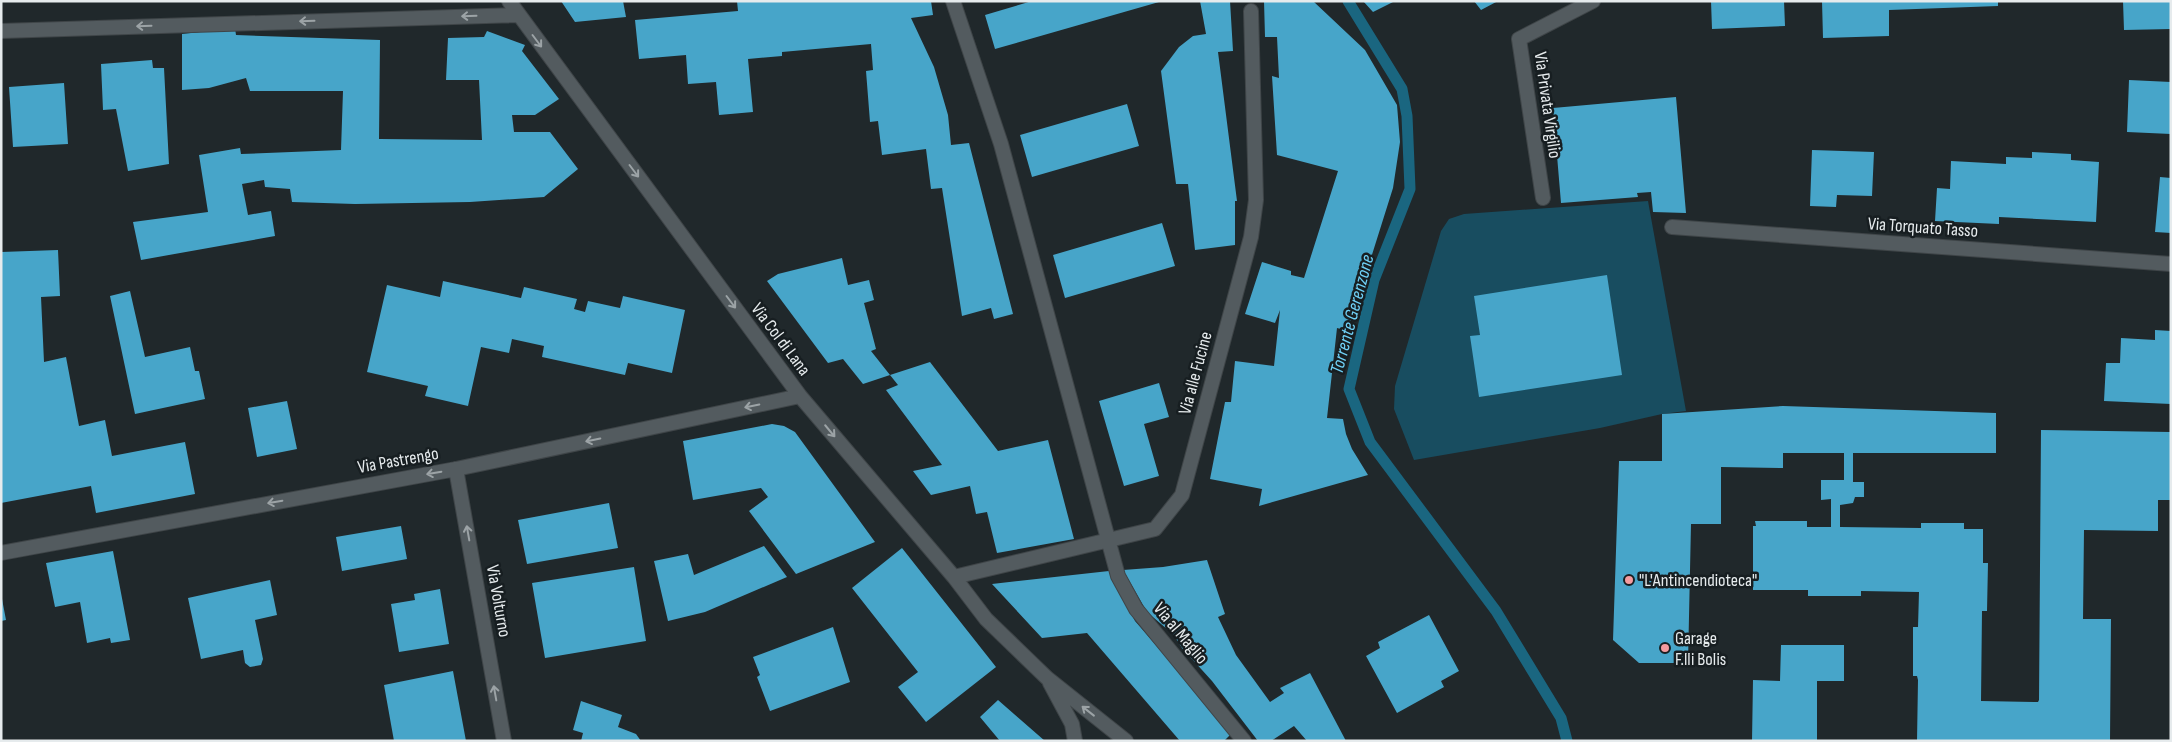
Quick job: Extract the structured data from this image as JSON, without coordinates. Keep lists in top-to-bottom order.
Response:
{
  "streets": {
    "street": [
      "Via Privata Virgilio",
      "Via Torquato Tasso",
      "Via Col di Lana",
      "Via alle Fucine",
      "Via Pastrengo",
      "Via Volturno",
      "Via al Maglio"
    ]
  },
  "crossings": [
    ["Via Col di Lana", "Via alle Fucine"],
    ["Via Col di Lana", "Via Pastrengo"],
    ["Via alle Fucine", "Via al Maglio"],
    ["Via Pastrengo", "Via Volturno"]
  ],
  "one_way": ["Via Pastrengo", "Via Volturno"],
  "water": ["Torrente Gerenzone"],
  "places": ["\"L'Antincendioteca\"", "Garage F.lli Bolis"]
}
